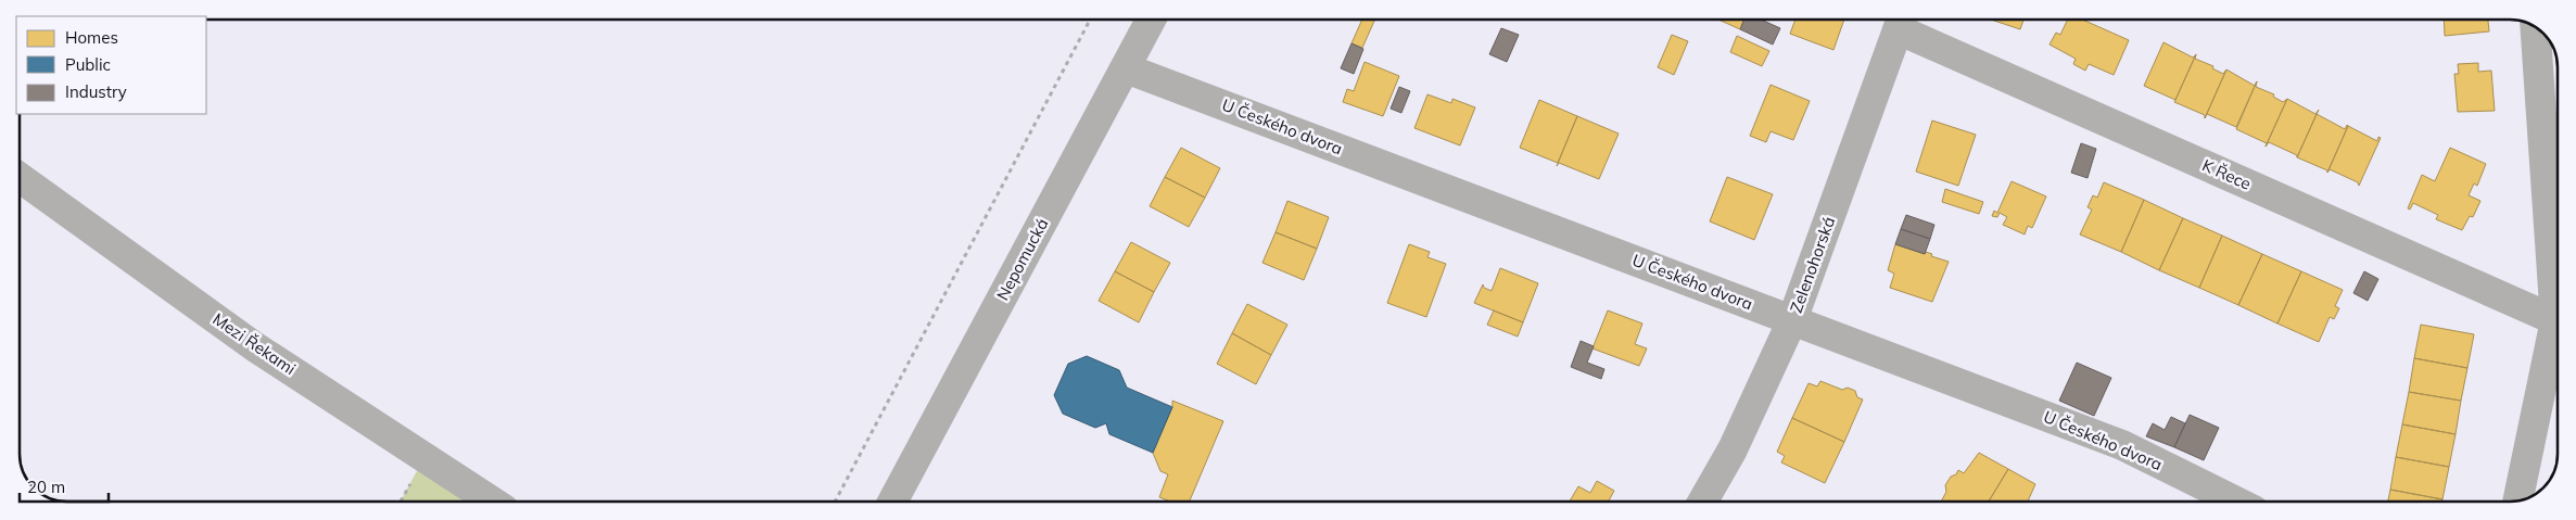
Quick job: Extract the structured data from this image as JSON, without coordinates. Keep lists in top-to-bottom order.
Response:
{
  "streets": {
    "street": [
      "U Českého dvora",
      "K Řece",
      "Nepomucká",
      "Zelenohorská",
      "Mezi Řekami"
    ]
  },
  "crossings": [
    ["U Českého dvora", "Nepomucká"],
    ["U Českého dvora", "Zelenohorská"],
    ["K Řece", "Zelenohorská"]
  ],
  "legend": ["Homes", "Public", "Industry"],
  "scale_bar": "20 m"
}
